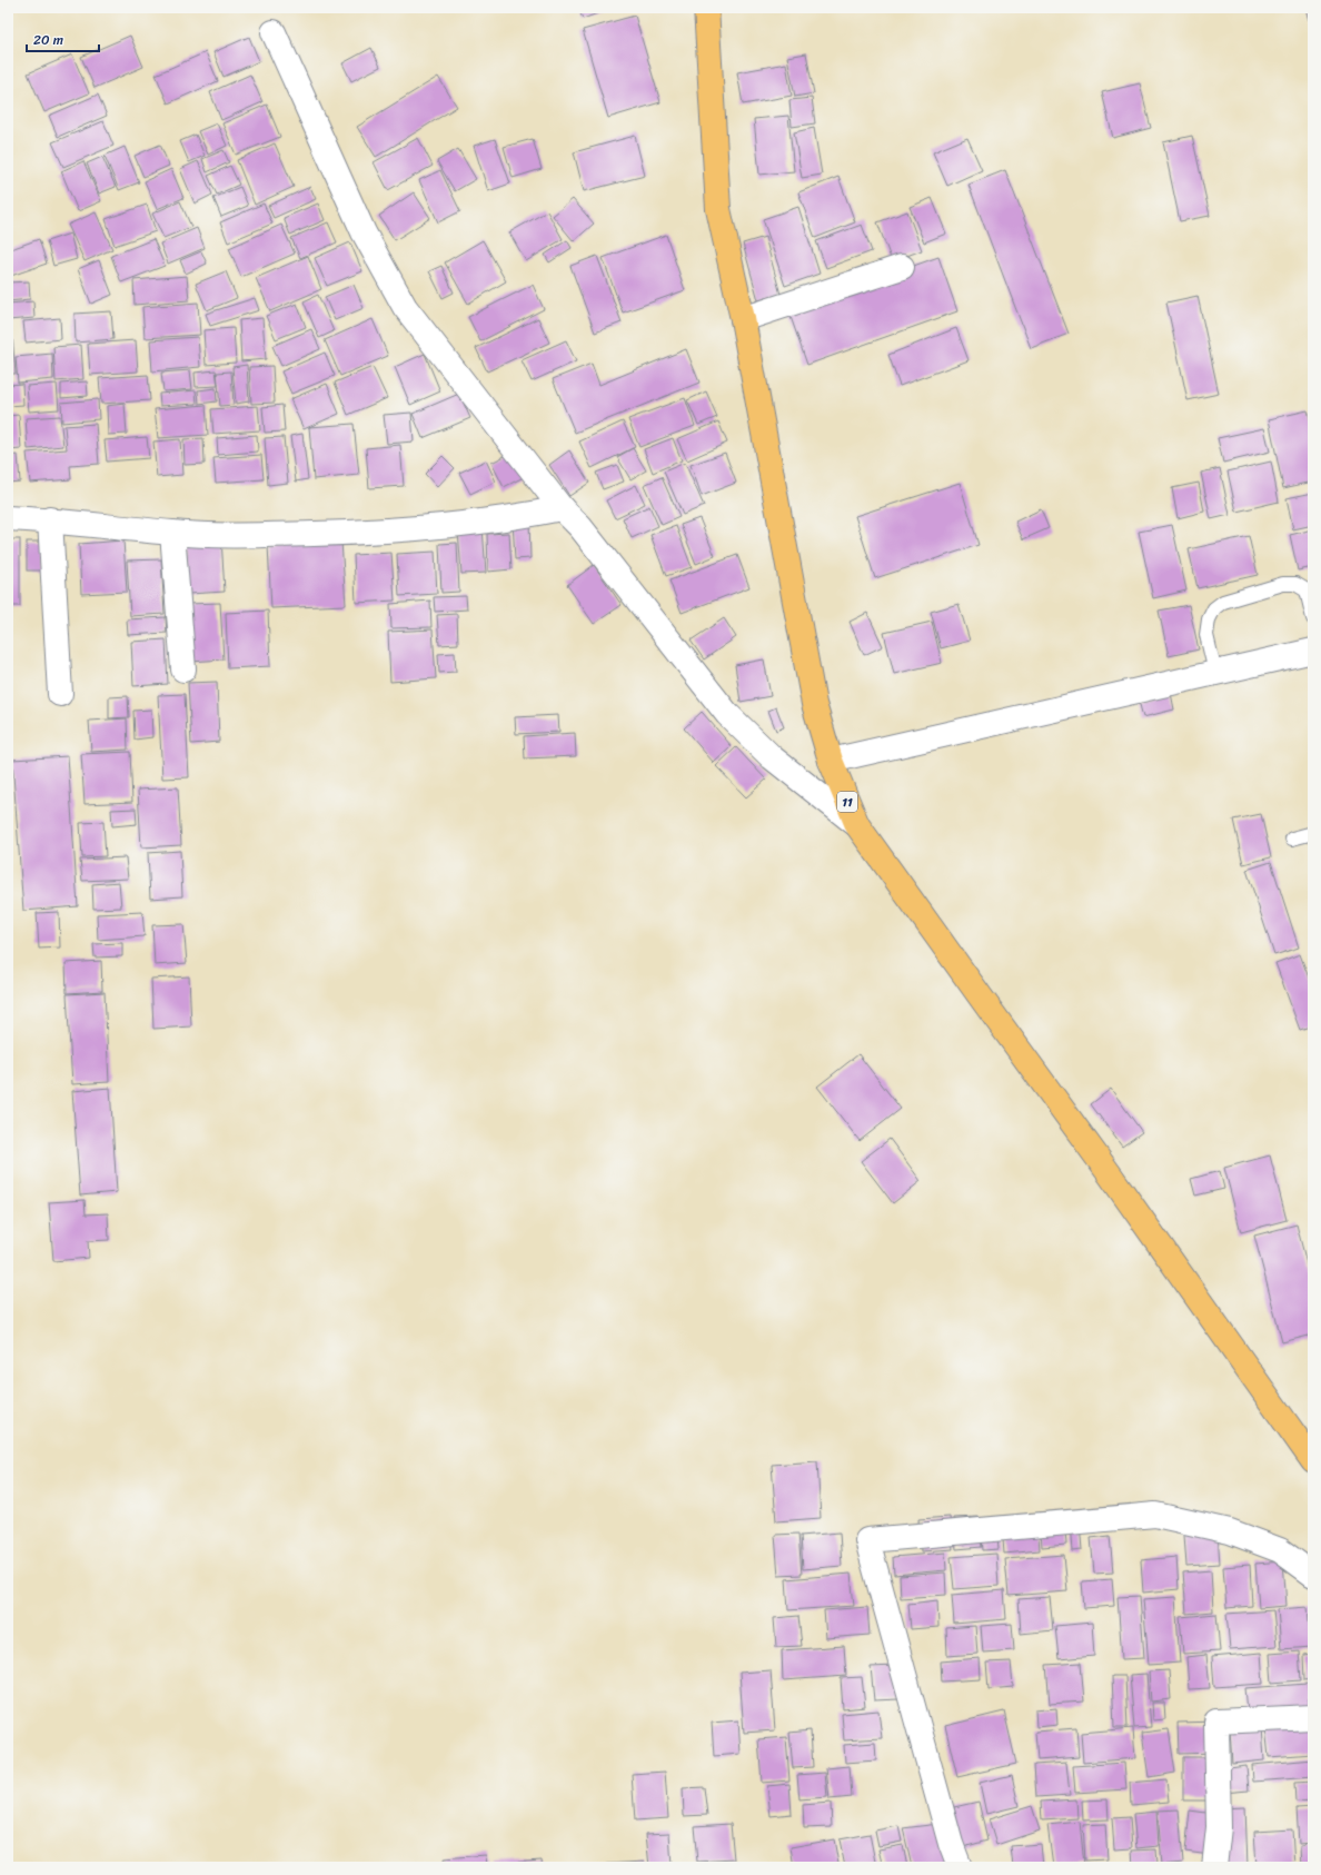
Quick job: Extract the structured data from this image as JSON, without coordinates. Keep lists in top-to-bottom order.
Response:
{
  "streets": {
    "highway": ["11"]
  },
  "scale_bar": "20 m"
}
